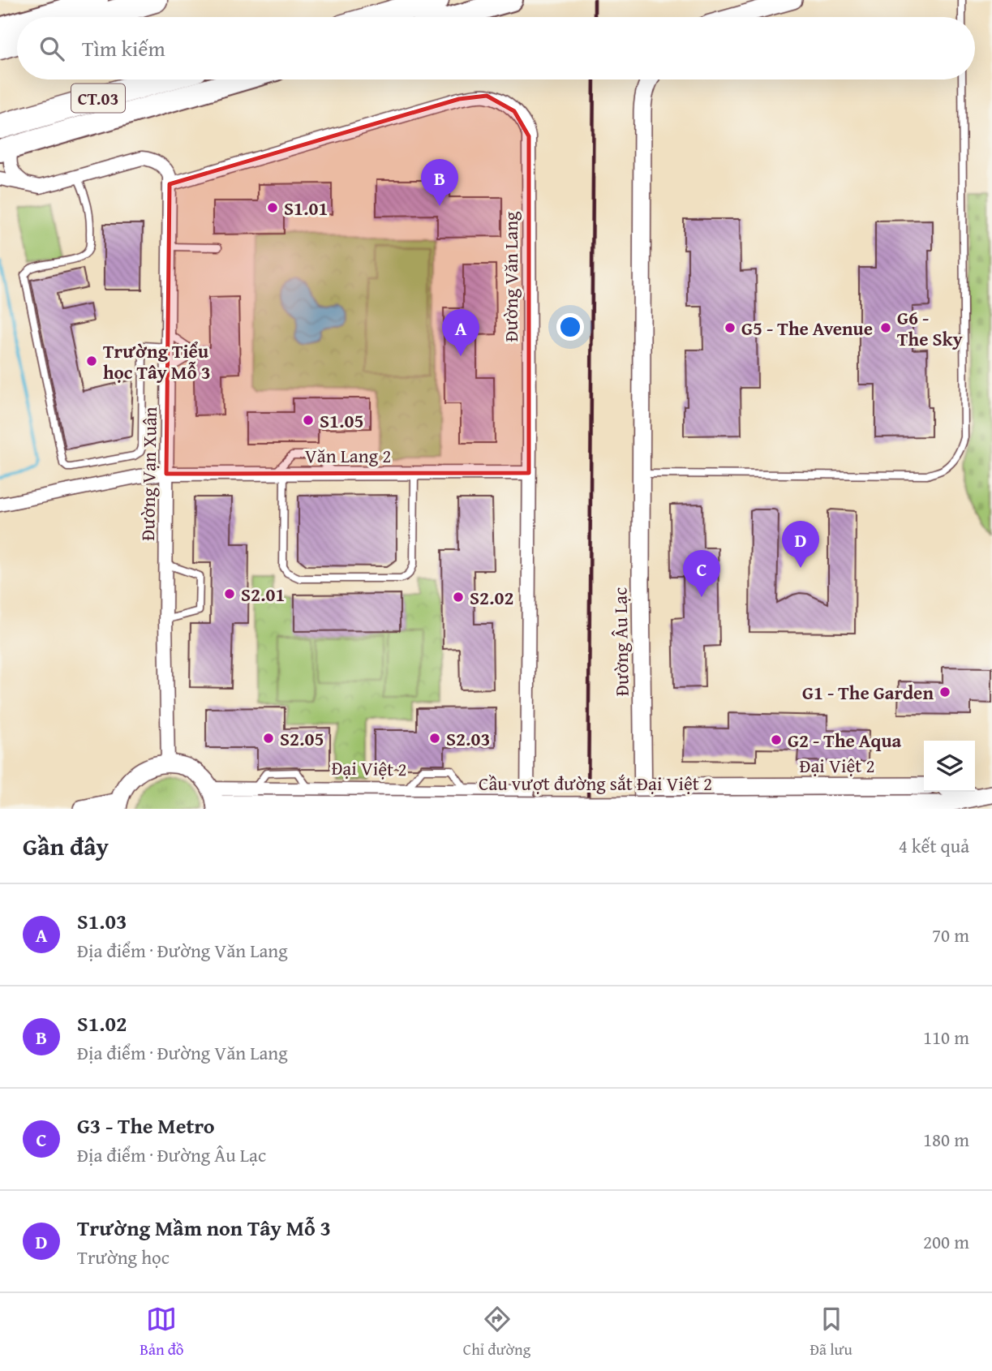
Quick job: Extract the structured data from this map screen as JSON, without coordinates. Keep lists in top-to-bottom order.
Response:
{
  "streets": {
    "highway": ["CT.03"],
    "street": [
      "Đường Văn Lang",
      "Văn Lang 2",
      "Đường Vạn Xuân",
      "Đường Âu Lạc",
      "Đại Việt 2",
      "Cầu vượt đường sắt Đại Việt 2"
    ]
  },
  "crossings": [
    ["Đường Văn Lang", "Văn Lang 2"],
    ["Đường Văn Lang", "Đường Vạn Xuân"],
    ["Đường Văn Lang", "Đại Việt 2"],
    ["Văn Lang 2", "Đường Vạn Xuân"],
    ["Đường Âu Lạc", "Đại Việt 2"],
    ["Đại Việt 2", "Cầu vượt đường sắt Đại Việt 2"]
  ],
  "places": [
    "S1.01",
    "G5 - The Avenue",
    "G6 - The Sky",
    "Trường Tiểu học Tây Mỗ 3",
    "S1.05",
    "S2.01",
    "S2.02",
    "G1 - The Garden",
    "S2.05",
    "S2.03",
    "G2 - The Aqua"
  ],
  "page": {
    "search": "Tìm kiếm",
    "pins": [
      "B",
      "A",
      "D",
      "C"
    ],
    "heading": ["Gần đây", "4 kết quả"],
    "list": [
      {
        "mark": "A",
        "name": "S1.03",
        "note": "Địa điểm · Đường Văn Lang",
        "value": "70 m"
      },
      {
        "mark": "B",
        "name": "S1.02",
        "note": "Địa điểm · Đường Văn Lang",
        "value": "110 m"
      },
      {
        "mark": "C",
        "name": "G3 - The Metro",
        "note": "Địa điểm · Đường Âu Lạc",
        "value": "180 m"
      },
      {
        "mark": "D",
        "name": "Trường Mầm non Tây Mỗ 3",
        "note": "Trường học",
        "value": "200 m"
      }
    ],
    "nav": ["Bản đồ", "Chỉ đường", "Đã lưu"]
  }
}
